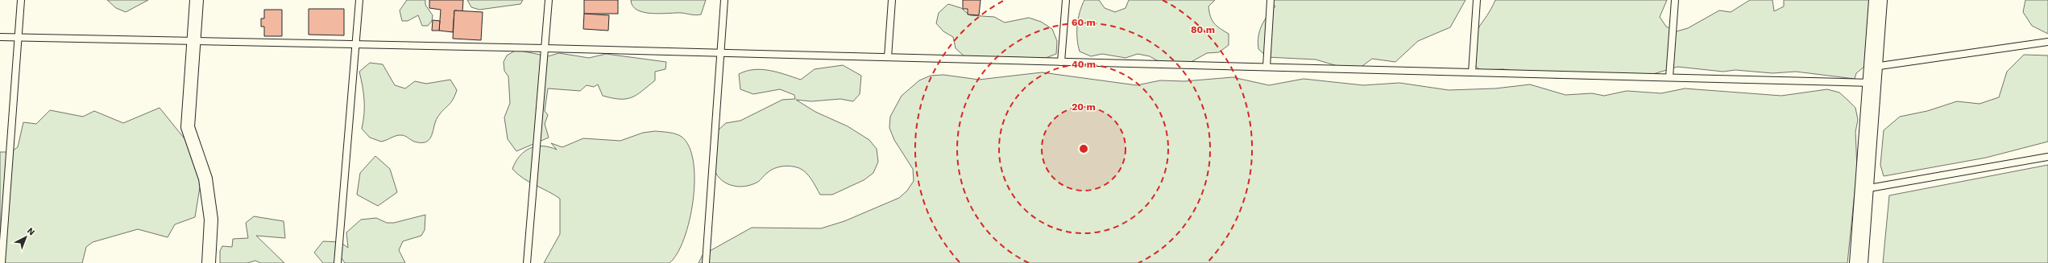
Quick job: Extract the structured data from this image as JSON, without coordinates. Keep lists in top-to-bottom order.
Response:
{
  "north": "top right",
  "rings": [
    "60 m",
    "80 m",
    "40 m",
    "20 m"
  ]
}
